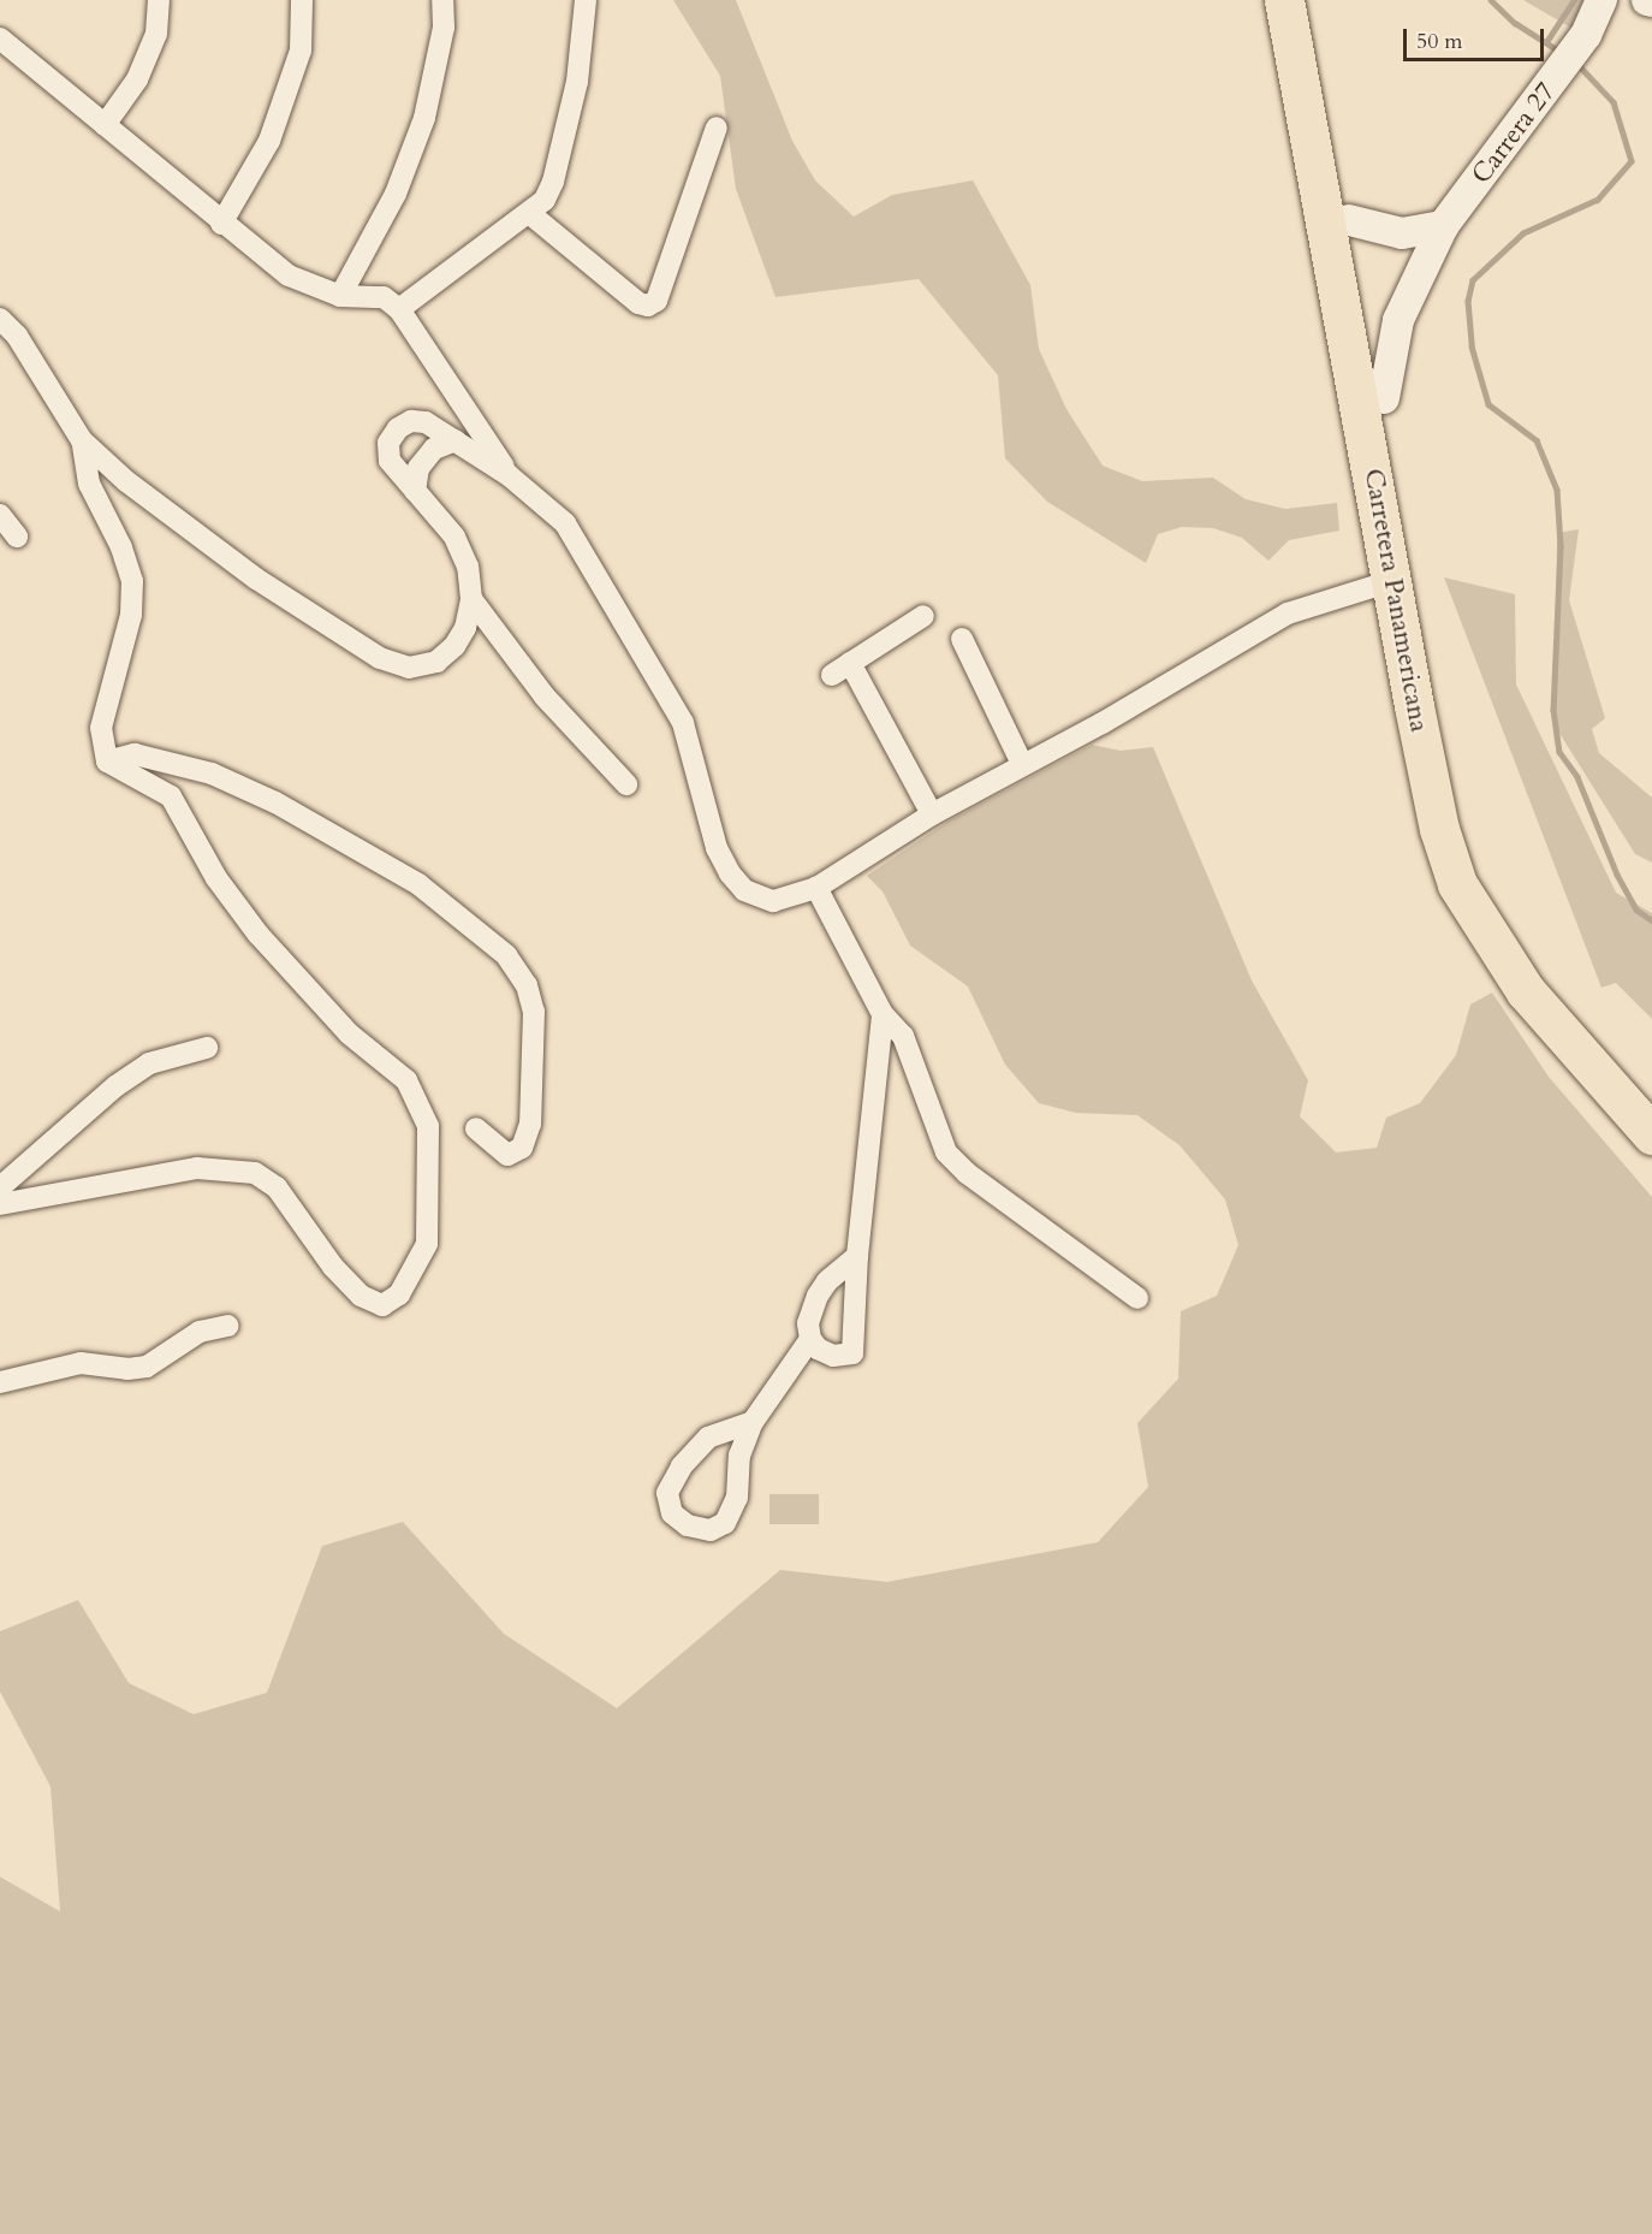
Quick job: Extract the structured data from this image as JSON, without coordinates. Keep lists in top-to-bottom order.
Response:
{
  "streets": {
    "highway": ["Carretera Panamericana"],
    "street": ["Carrera 27"]
  },
  "crossings": [
    ["Carrera 27", "Carretera Panamericana"]
  ],
  "scale_bar": "50 m"
}
